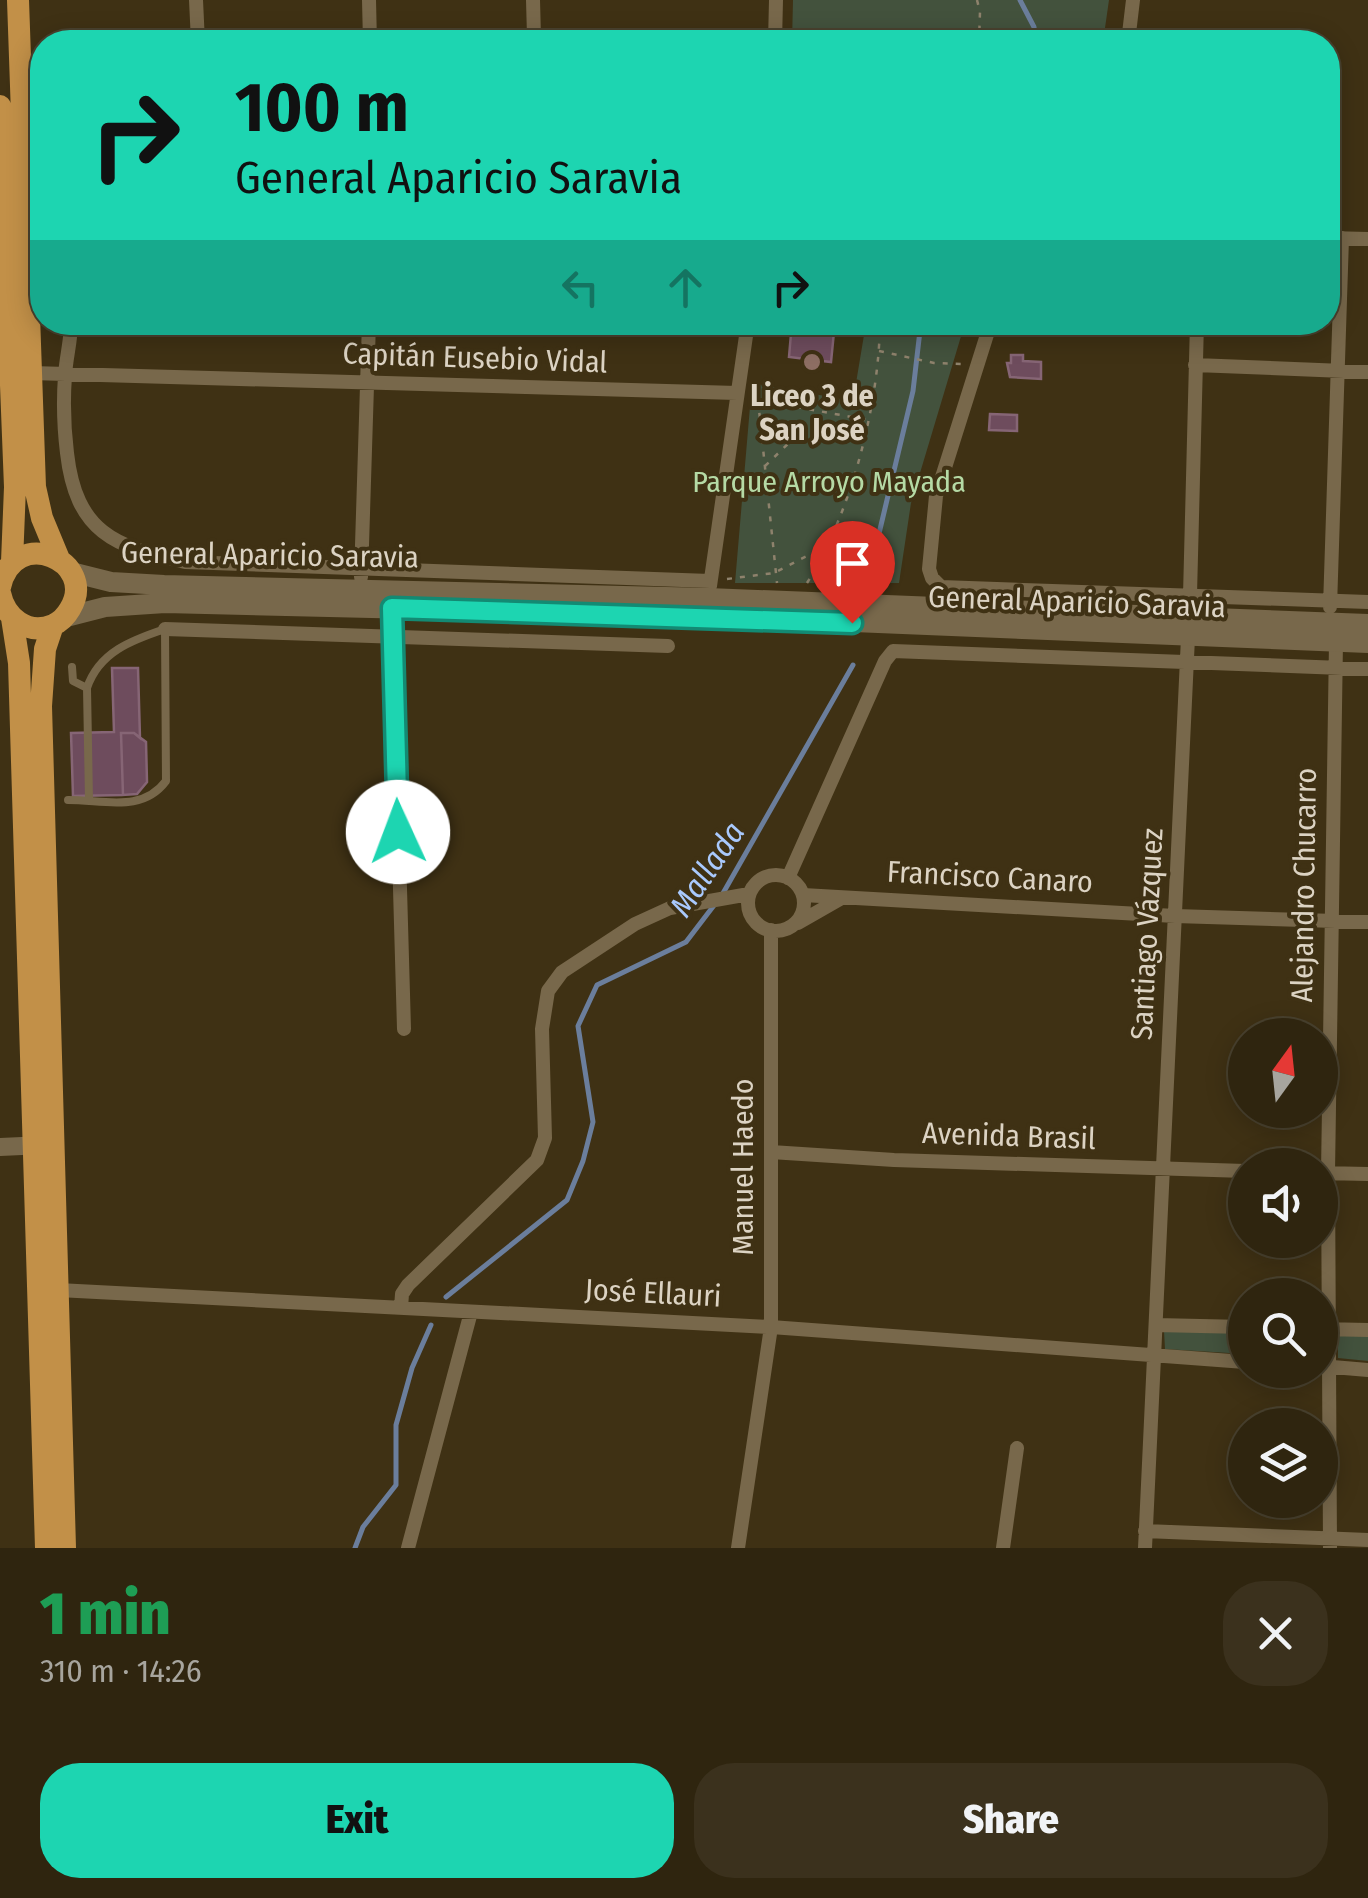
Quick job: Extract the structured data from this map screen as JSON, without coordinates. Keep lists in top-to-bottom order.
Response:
{
  "streets": {
    "main road": ["General Aparicio Saravia"],
    "street": [
      "Capitán Eusebio Vidal",
      "Francisco Canaro",
      "Alejandro Chucarro",
      "Santiago Vázquez",
      "Avenida Brasil",
      "Manuel Haedo",
      "José Ellauri"
    ]
  },
  "crossings": [
    ["Capitán Eusebio Vidal", "General Aparicio Saravia"],
    ["General Aparicio Saravia", "Francisco Canaro"],
    ["General Aparicio Saravia", "Alejandro Chucarro"],
    ["General Aparicio Saravia", "Santiago Vázquez"],
    ["General Aparicio Saravia", "Manuel Haedo"],
    ["Francisco Canaro", "Alejandro Chucarro"],
    ["Francisco Canaro", "Santiago Vázquez"],
    ["Francisco Canaro", "Manuel Haedo"],
    ["Santiago Vázquez", "Avenida Brasil"],
    ["Santiago Vázquez", "José Ellauri"],
    ["Avenida Brasil", "Manuel Haedo"],
    ["Manuel Haedo", "José Ellauri"]
  ],
  "water": ["Mallada"],
  "parks": ["Parque Arroyo Mayada"],
  "places": ["Liceo 3 de San José"],
  "north": "top",
  "page": {
    "turn": ["100 m", "General Aparicio Saravia"],
    "heading": ["1 min", "310 m · 14:26"],
    "buttons": ["Exit", "Share"]
  }
}
